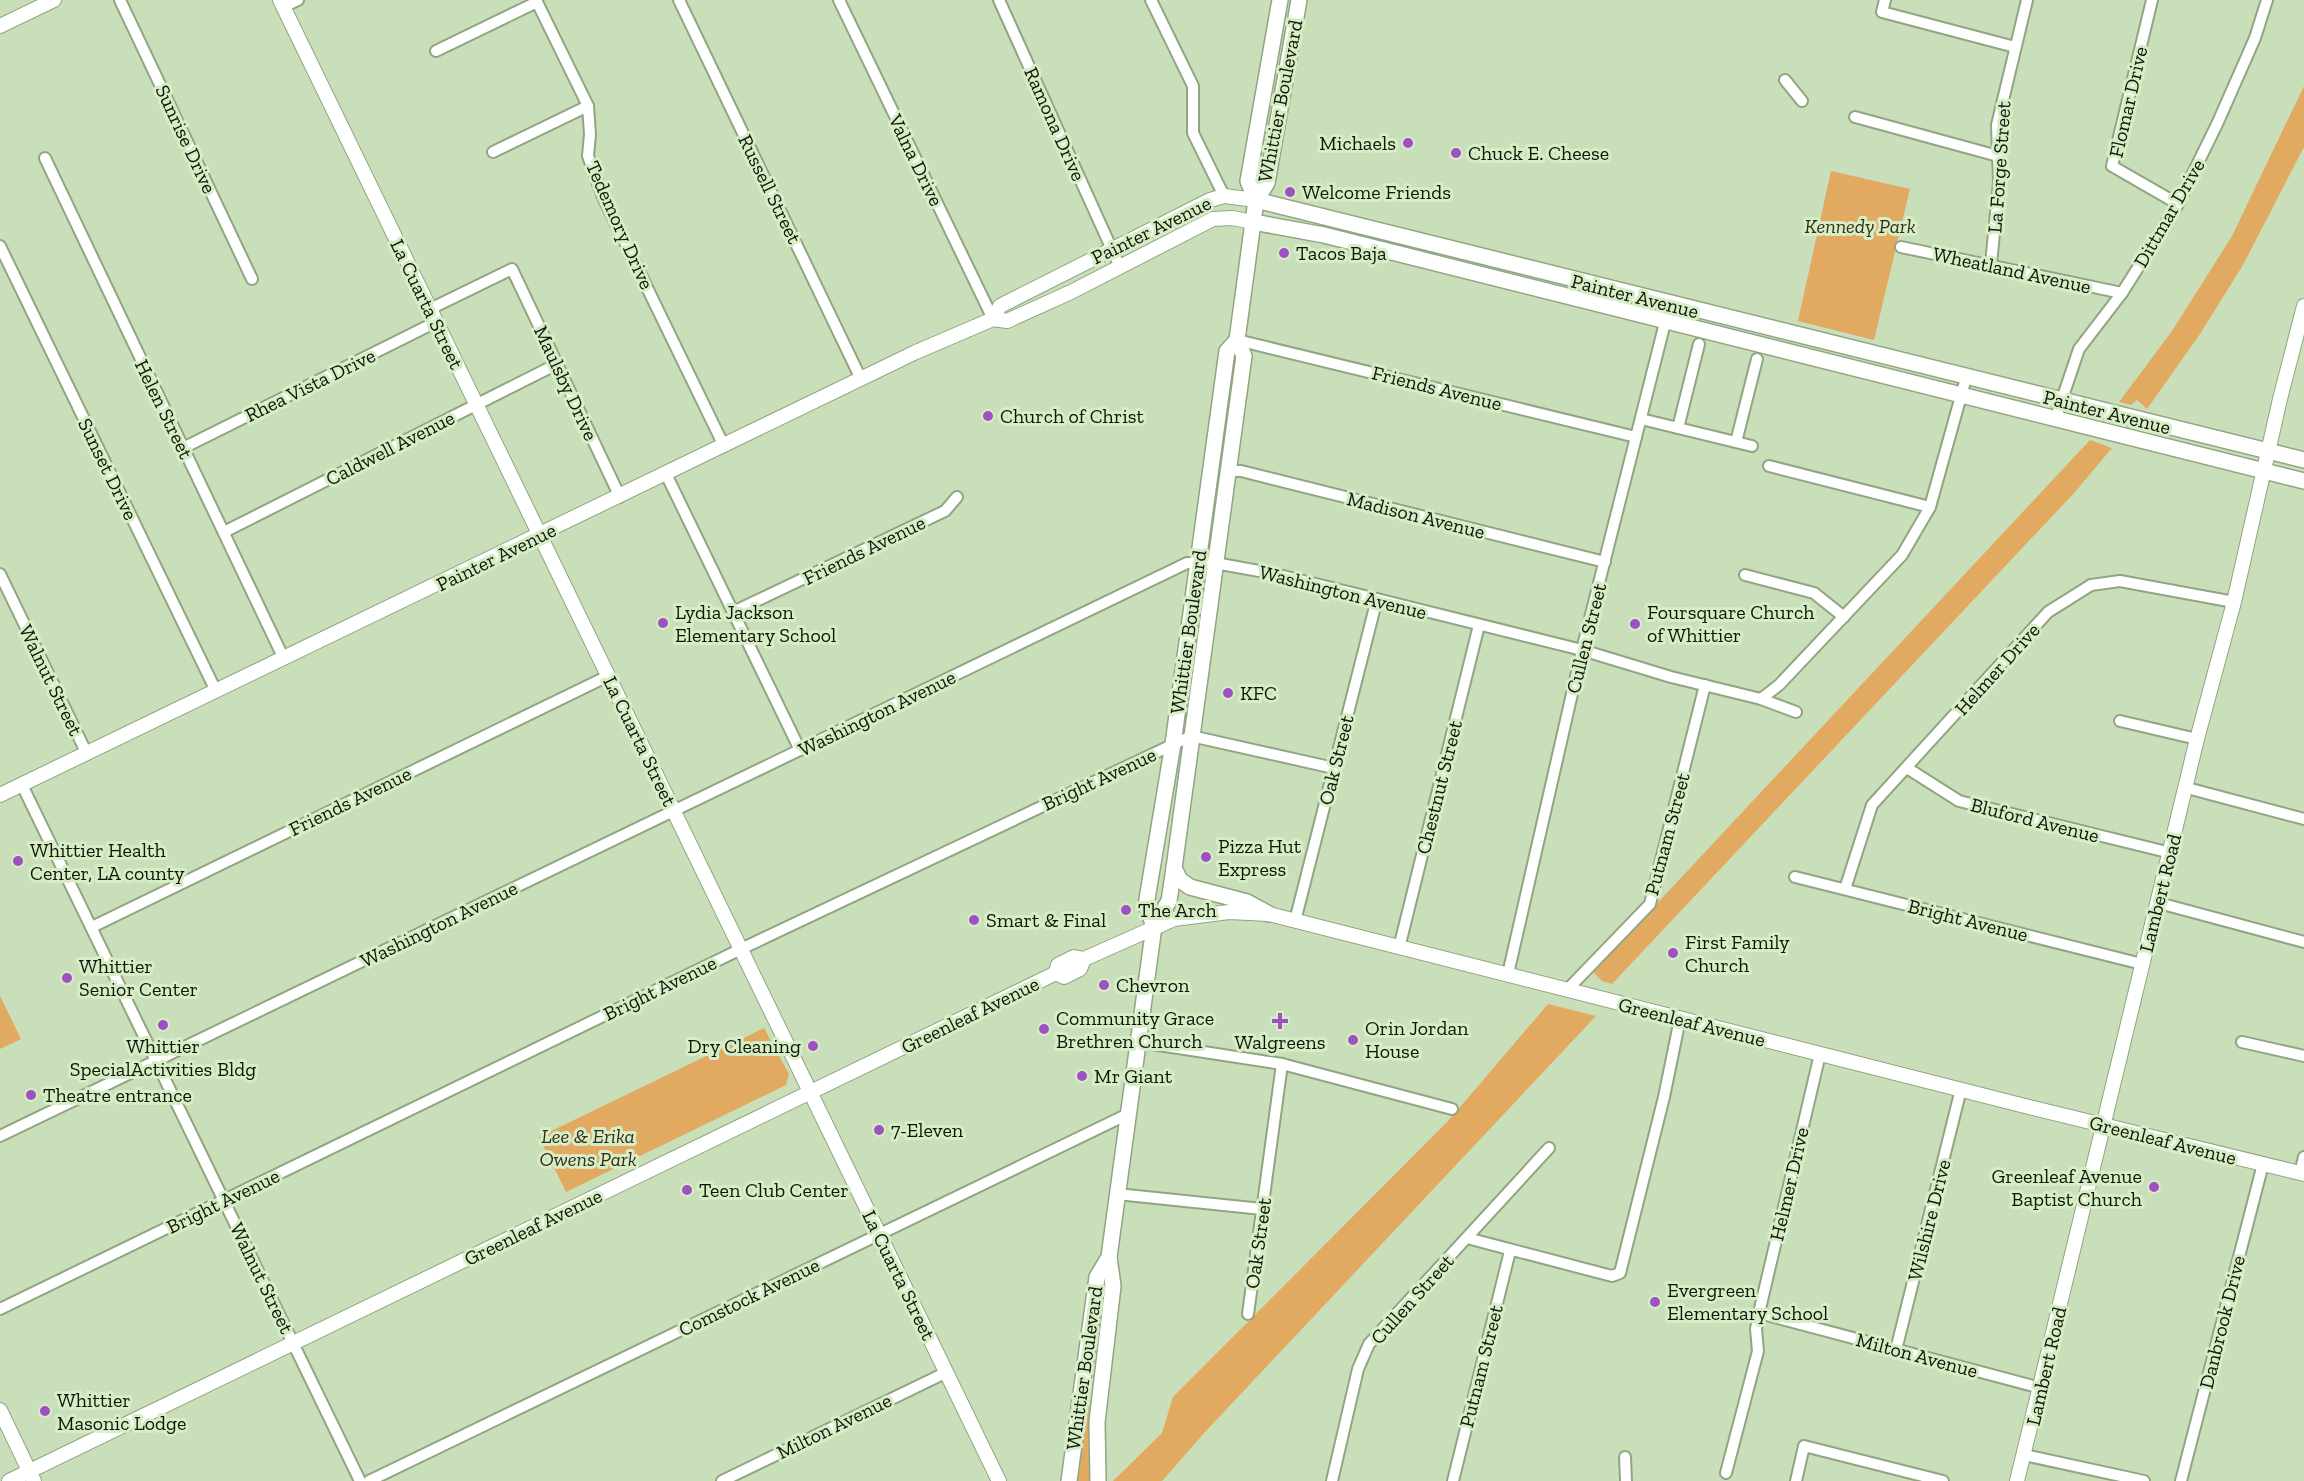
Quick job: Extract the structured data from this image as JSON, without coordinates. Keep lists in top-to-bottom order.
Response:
{
  "streets": {
    "main road": ["Whittier Boulevard", "Painter Avenue"],
    "street": [
      "Flomar Drive",
      "Ramona Drive",
      "Sunrise Drive",
      "Valna Drive",
      "La Forge Street",
      "Russell Street",
      "Dittmar Drive",
      "Tedemory Drive",
      "Wheatland Avenue",
      "La Cuarta Street",
      "Maulsby Drive",
      "Rhea Vista Drive",
      "Friends Avenue",
      "Helen Street",
      "Caldwell Avenue",
      "Sunset Drive",
      "Madison Avenue",
      "Washington Avenue",
      "Cullen Street",
      "Helmer Drive",
      "Walnut Street",
      "Oak Street",
      "Bright Avenue",
      "Chestnut Street",
      "Bluford Avenue",
      "Putnam Street",
      "Lambert Road",
      "Greenleaf Avenue",
      "Wilshire Drive",
      "Comstock Avenue",
      "Danbrook Drive",
      "Milton Avenue"
    ]
  },
  "crossings": [
    ["Whittier Boulevard", "Painter Avenue"],
    ["Whittier Boulevard", "Friends Avenue"],
    ["Whittier Boulevard", "Madison Avenue"],
    ["Whittier Boulevard", "Washington Avenue"],
    ["Whittier Boulevard", "Bright Avenue"],
    ["Whittier Boulevard", "Greenleaf Avenue"],
    ["Whittier Boulevard", "Comstock Avenue"],
    ["Flomar Drive", "Dittmar Drive"],
    ["Ramona Drive", "Painter Avenue"],
    ["Valna Drive", "Painter Avenue"],
    ["La Forge Street", "Wheatland Avenue"],
    ["Russell Street", "Painter Avenue"],
    ["Dittmar Drive", "Painter Avenue"],
    ["Dittmar Drive", "Wheatland Avenue"],
    ["Tedemory Drive", "Painter Avenue"],
    ["Painter Avenue", "La Cuarta Street"],
    ["Painter Avenue", "Maulsby Drive"],
    ["Painter Avenue", "Helen Street"],
    ["Painter Avenue", "Sunset Drive"],
    ["Painter Avenue", "Cullen Street"],
    ["Painter Avenue", "Walnut Street"],
    ["Painter Avenue", "Lambert Road"],
    ["La Cuarta Street", "Maulsby Drive"],
    ["La Cuarta Street", "Rhea Vista Drive"],
    ["La Cuarta Street", "Friends Avenue"],
    ["La Cuarta Street", "Caldwell Avenue"],
    ["La Cuarta Street", "Washington Avenue"],
    ["La Cuarta Street", "Bright Avenue"],
    ["La Cuarta Street", "Greenleaf Avenue"],
    ["La Cuarta Street", "Comstock Avenue"],
    ["La Cuarta Street", "Milton Avenue"],
    ["Maulsby Drive", "Caldwell Avenue"],
    ["Rhea Vista Drive", "Helen Street"],
    ["Friends Avenue", "Cullen Street"],
    ["Friends Avenue", "Walnut Street"],
    ["Helen Street", "Caldwell Avenue"],
    ["Madison Avenue", "Cullen Street"],
    ["Washington Avenue", "Cullen Street"],
    ["Washington Avenue", "Walnut Street"],
    ["Washington Avenue", "Oak Street"],
    ["Washington Avenue", "Chestnut Street"],
    ["Washington Avenue", "Putnam Street"],
    ["Cullen Street", "Greenleaf Avenue"],
    ["Helmer Drive", "Bright Avenue"],
    ["Helmer Drive", "Bluford Avenue"],
    ["Helmer Drive", "Lambert Road"],
    ["Helmer Drive", "Greenleaf Avenue"],
    ["Helmer Drive", "Milton Avenue"],
    ["Walnut Street", "Bright Avenue"],
    ["Walnut Street", "Greenleaf Avenue"],
    ["Oak Street", "Greenleaf Avenue"],
    ["Bright Avenue", "Lambert Road"],
    ["Chestnut Street", "Greenleaf Avenue"],
    ["Bluford Avenue", "Lambert Road"],
    ["Putnam Street", "Greenleaf Avenue"],
    ["Lambert Road", "Greenleaf Avenue"],
    ["Lambert Road", "Milton Avenue"],
    ["Greenleaf Avenue", "Wilshire Drive"],
    ["Greenleaf Avenue", "Danbrook Drive"],
    ["Wilshire Drive", "Milton Avenue"]
  ],
  "parks": ["Kennedy Park", "Lee & Erika Owens Park"],
  "places": {
    "other": [
      "Michaels",
      "Chuck E. Cheese",
      "Welcome Friends",
      "Tacos Baja",
      "Church of Christ",
      "Lydia Jackson Elementary School",
      "Foursquare Church of Whittier",
      "KFC",
      "Pizza Hut Express",
      "Whittier Health Center, LA county",
      "The Arch",
      "Smart & Final",
      "First Family Church",
      "Whittier Senior Center",
      "Chevron",
      "Whittier SpecialActivities Bldg",
      "Community Grace Brethren Church",
      "Orin Jordan House",
      "Dry Cleaning",
      "Mr Giant",
      "Theatre entrance",
      "7-Eleven",
      "Greenleaf Avenue Baptist Church",
      "Teen Club Center",
      "Evergreen Elementary School",
      "Whittier Masonic Lodge"
    ],
    "health": ["Walgreens"]
  }
}
